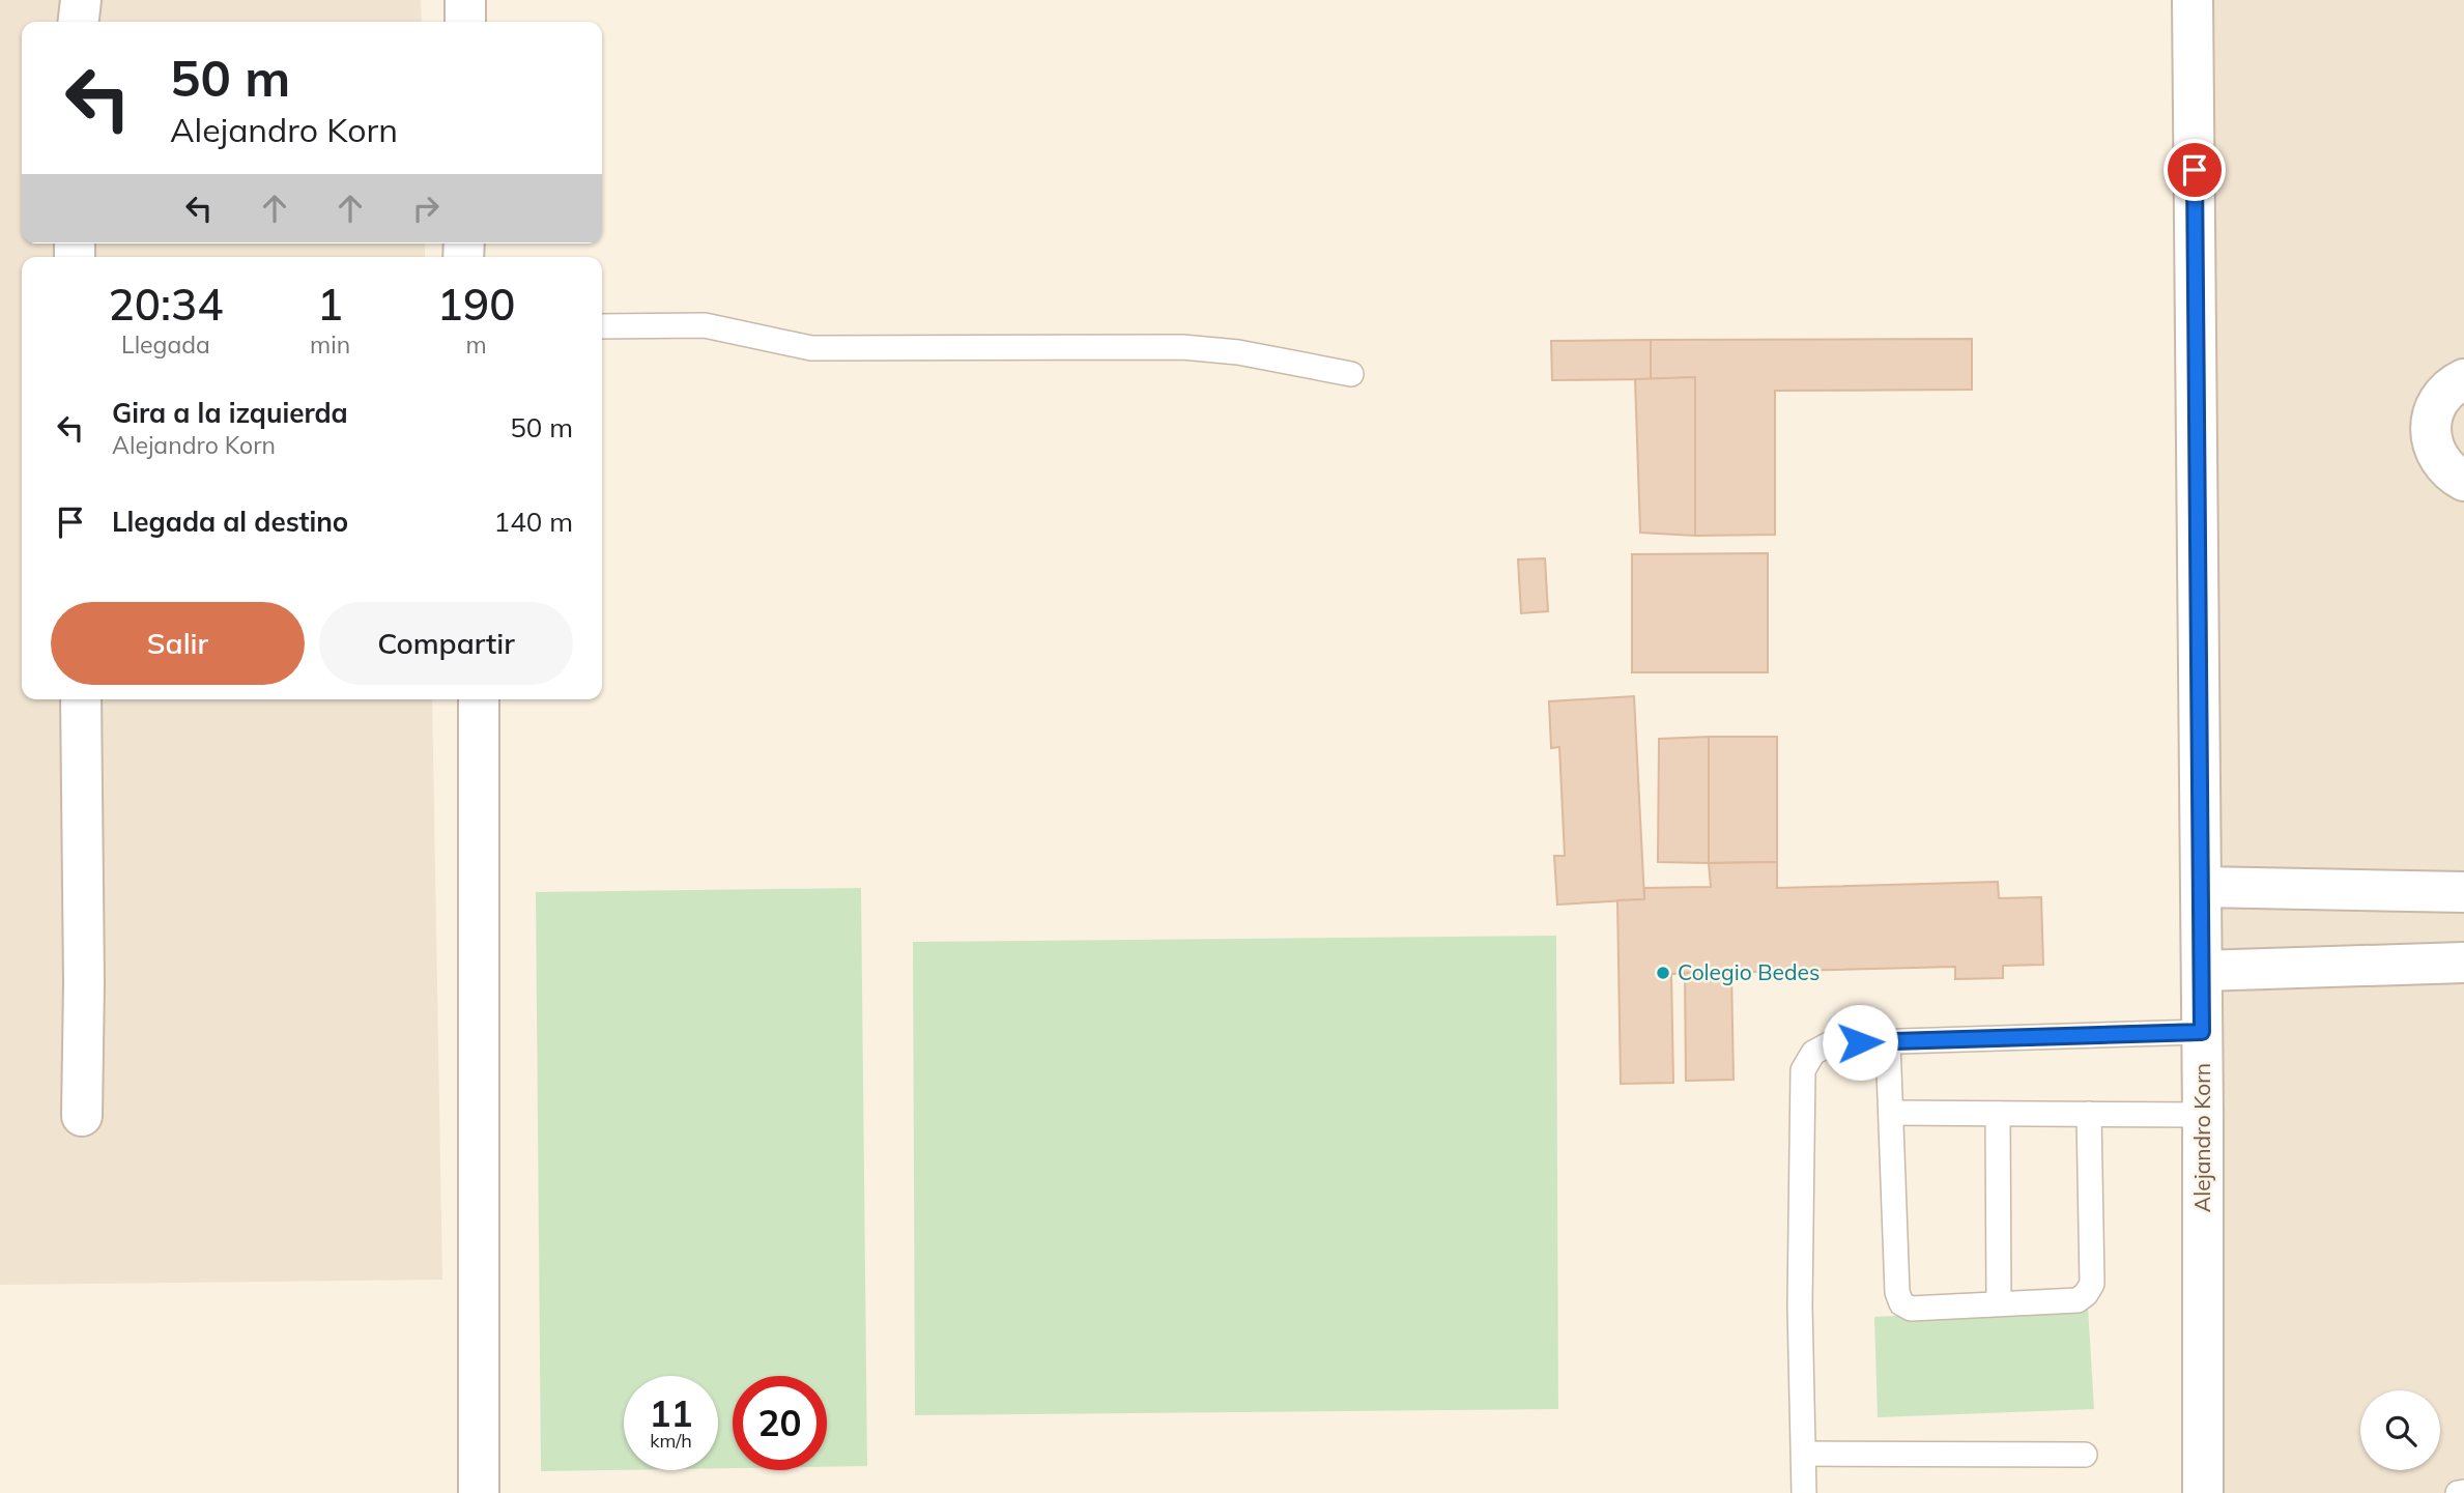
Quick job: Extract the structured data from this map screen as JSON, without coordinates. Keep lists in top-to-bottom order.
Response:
{
  "streets": {
    "street": ["Alejandro Korn"]
  },
  "places": ["Colegio Bedes"],
  "page": {
    "turn": ["50 m", "Alejandro Korn"],
    "eta": [
      "20:34",
      "Llegada",
      "1",
      "min",
      "190",
      "m"
    ],
    "list": [
      {
        "name": "Gira a la izquierda",
        "note": "Alejandro Korn",
        "value": "50 m"
      },
      {
        "name": "Llegada al destino",
        "value": "140 m"
      }
    ],
    "buttons": ["Salir", "Compartir"],
    "speed": "11 km/h",
    "limit": "20"
  }
}
